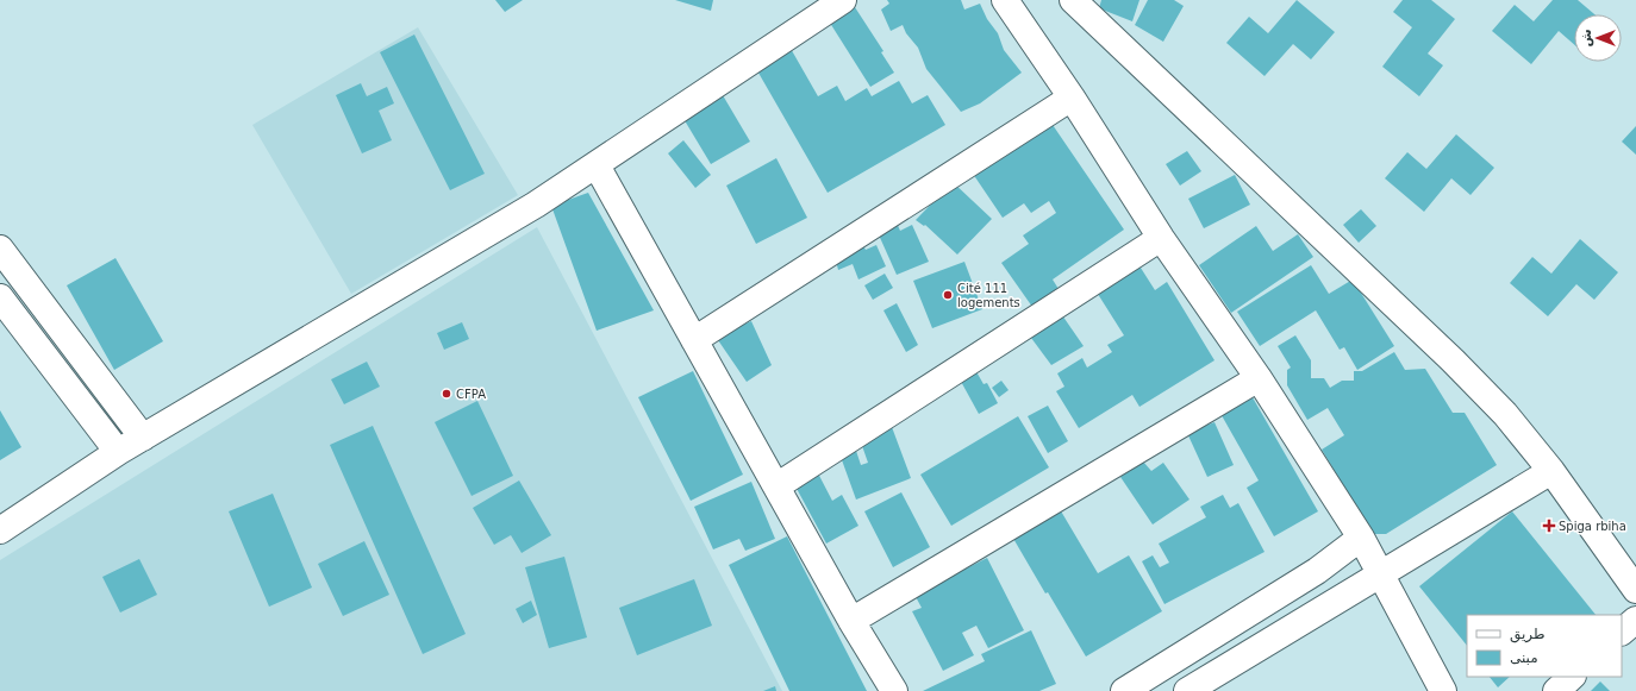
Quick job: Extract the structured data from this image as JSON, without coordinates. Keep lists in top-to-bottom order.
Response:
{
  "places": {
    "other": ["Cité 111 logements", "CFPA"],
    "health": ["Spiga rbiha"]
  },
  "legend": ["طريق", "مبنى"],
  "north": "left"
}
